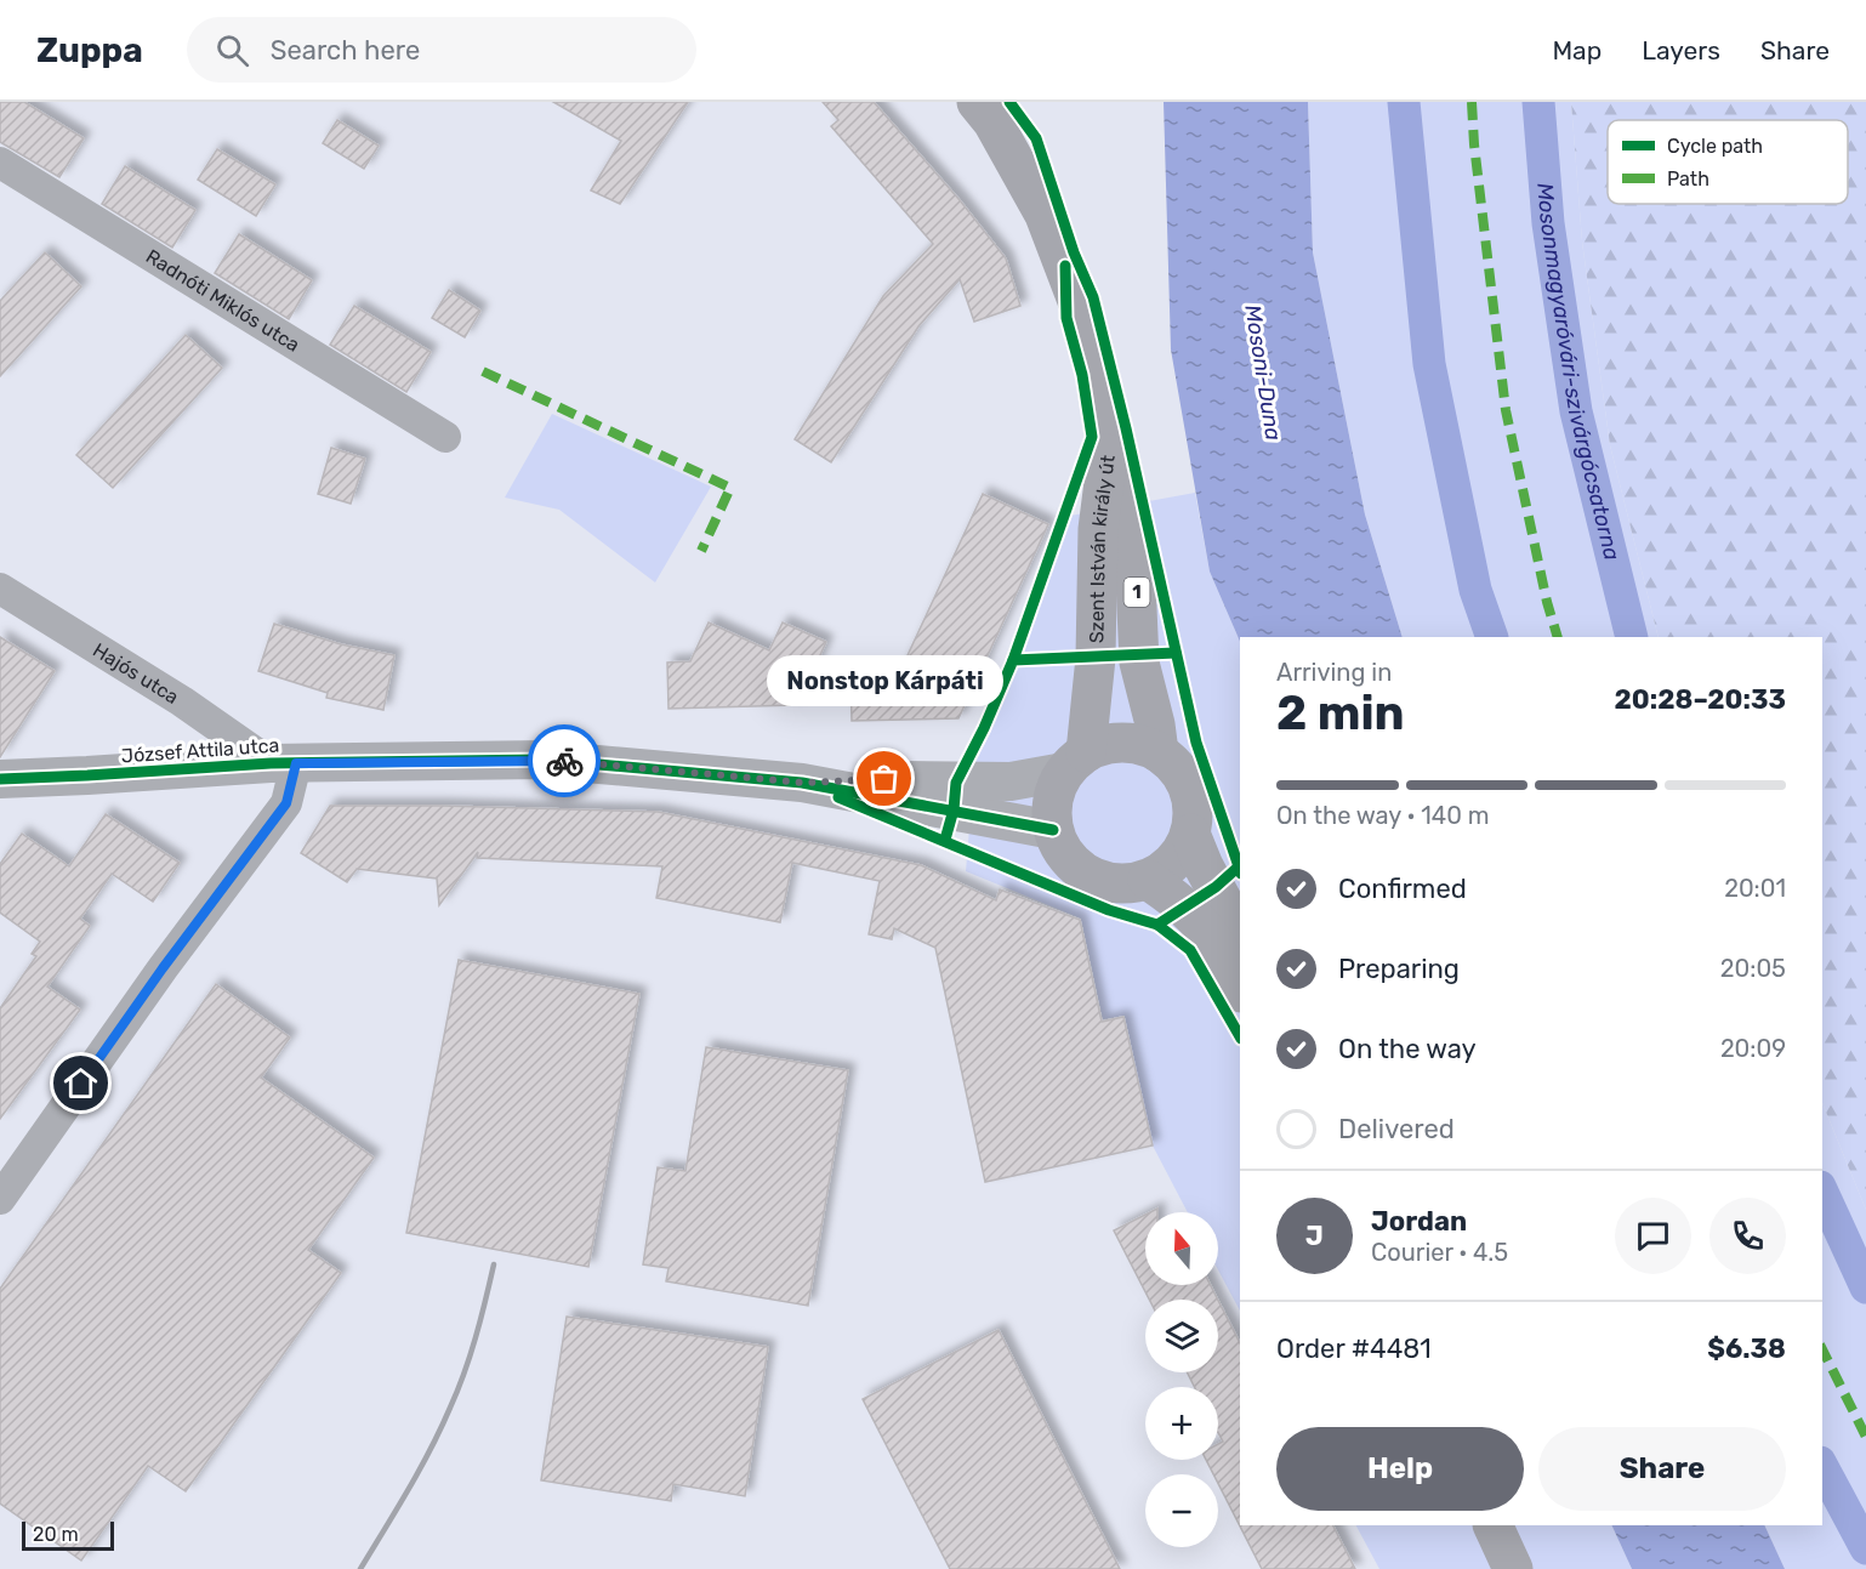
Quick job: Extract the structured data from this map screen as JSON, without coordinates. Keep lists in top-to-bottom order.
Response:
{
  "streets": {
    "main road": ["Szent István király út", "1"],
    "street": ["Radnóti Miklós utca", "Hajós utca", "József Attila utca"]
  },
  "crossings": [
    ["Szent István király út", "1"],
    ["Szent István király út", "József Attila utca"],
    ["1", "József Attila utca"],
    ["Hajós utca", "József Attila utca"]
  ],
  "water": ["Mosonmagyaróvári-szivárgócsatorna", "Mosoni-Duna"],
  "places": ["Nonstop Kárpáti"],
  "legend": ["Cycle path", "Path"],
  "scale_bar": "20 m",
  "north": "top",
  "page": {
    "header": "Zuppa",
    "search": "Search here",
    "nav": ["Map", "Layers", "Share"],
    "heading": ["2 min", "Arriving in", "20:28–20:33"],
    "panel": [
      "Jordan",
      "Courier · 4.5",
      "Order #4481",
      "$6.38"
    ],
    "bubble": "Nonstop Kárpáti",
    "bar": "On the way · 140 m",
    "list": [
      ["Confirmed", "20:01"],
      ["Preparing", "20:05"],
      ["On the way", "20:09"],
      "Delivered"
    ],
    "round": "J",
    "map_buttons": ["+", "−"],
    "buttons": ["Help", "Share"],
    "scale": "20 m"
  }
}
